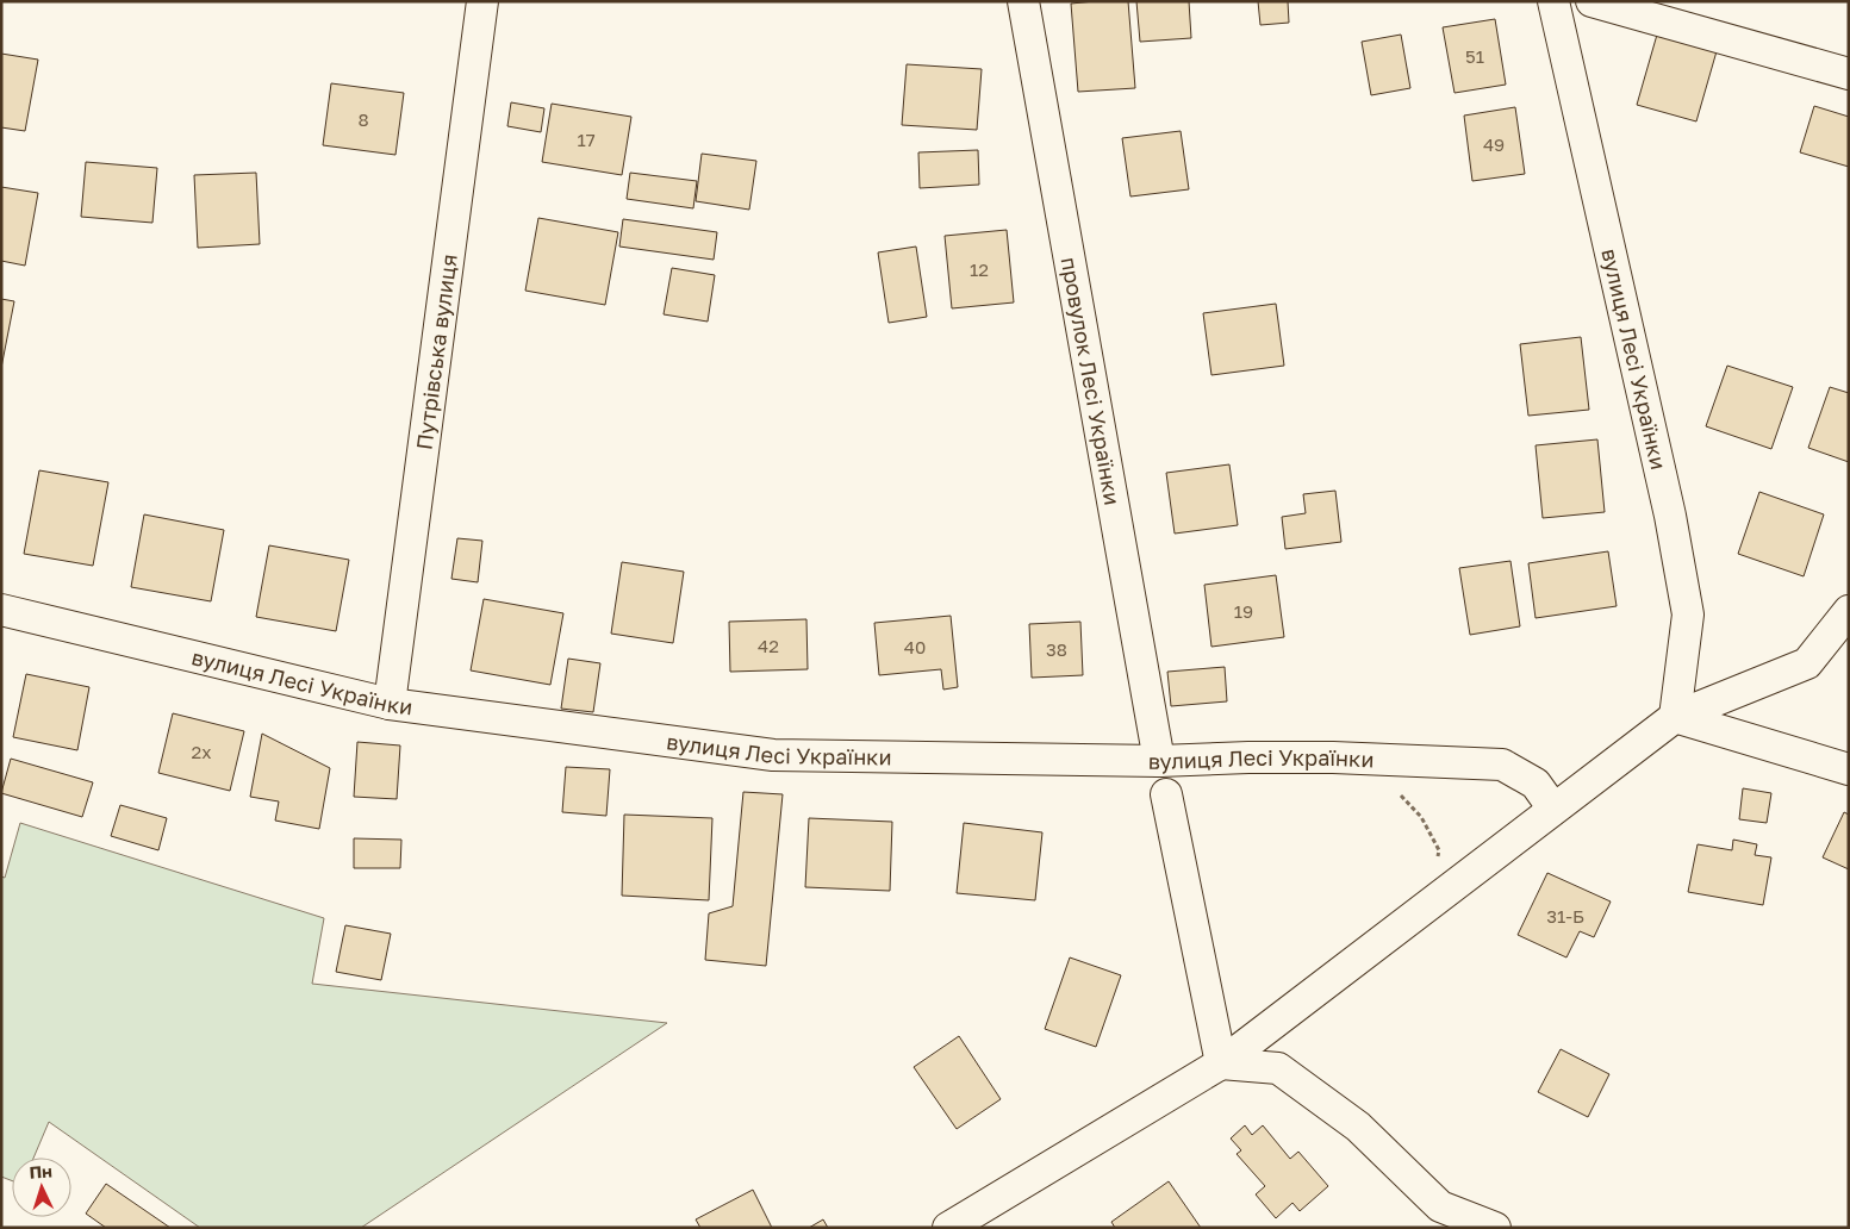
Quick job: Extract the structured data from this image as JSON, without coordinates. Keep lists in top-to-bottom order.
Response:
{
  "streets": {
    "street": ["Путрівська вулиця", "вулиця Лесі Українки", "провулок Лесі Українки"]
  },
  "crossings": [
    ["Путрівська вулиця", "вулиця Лесі Українки"],
    ["вулиця Лесі Українки", "провулок Лесі Українки"]
  ],
  "house_numbers": [
    "51",
    "8",
    "17",
    "49",
    "12",
    "19",
    "42",
    "40",
    "38",
    "2х",
    "31-Б"
  ],
  "north": "top"
}
